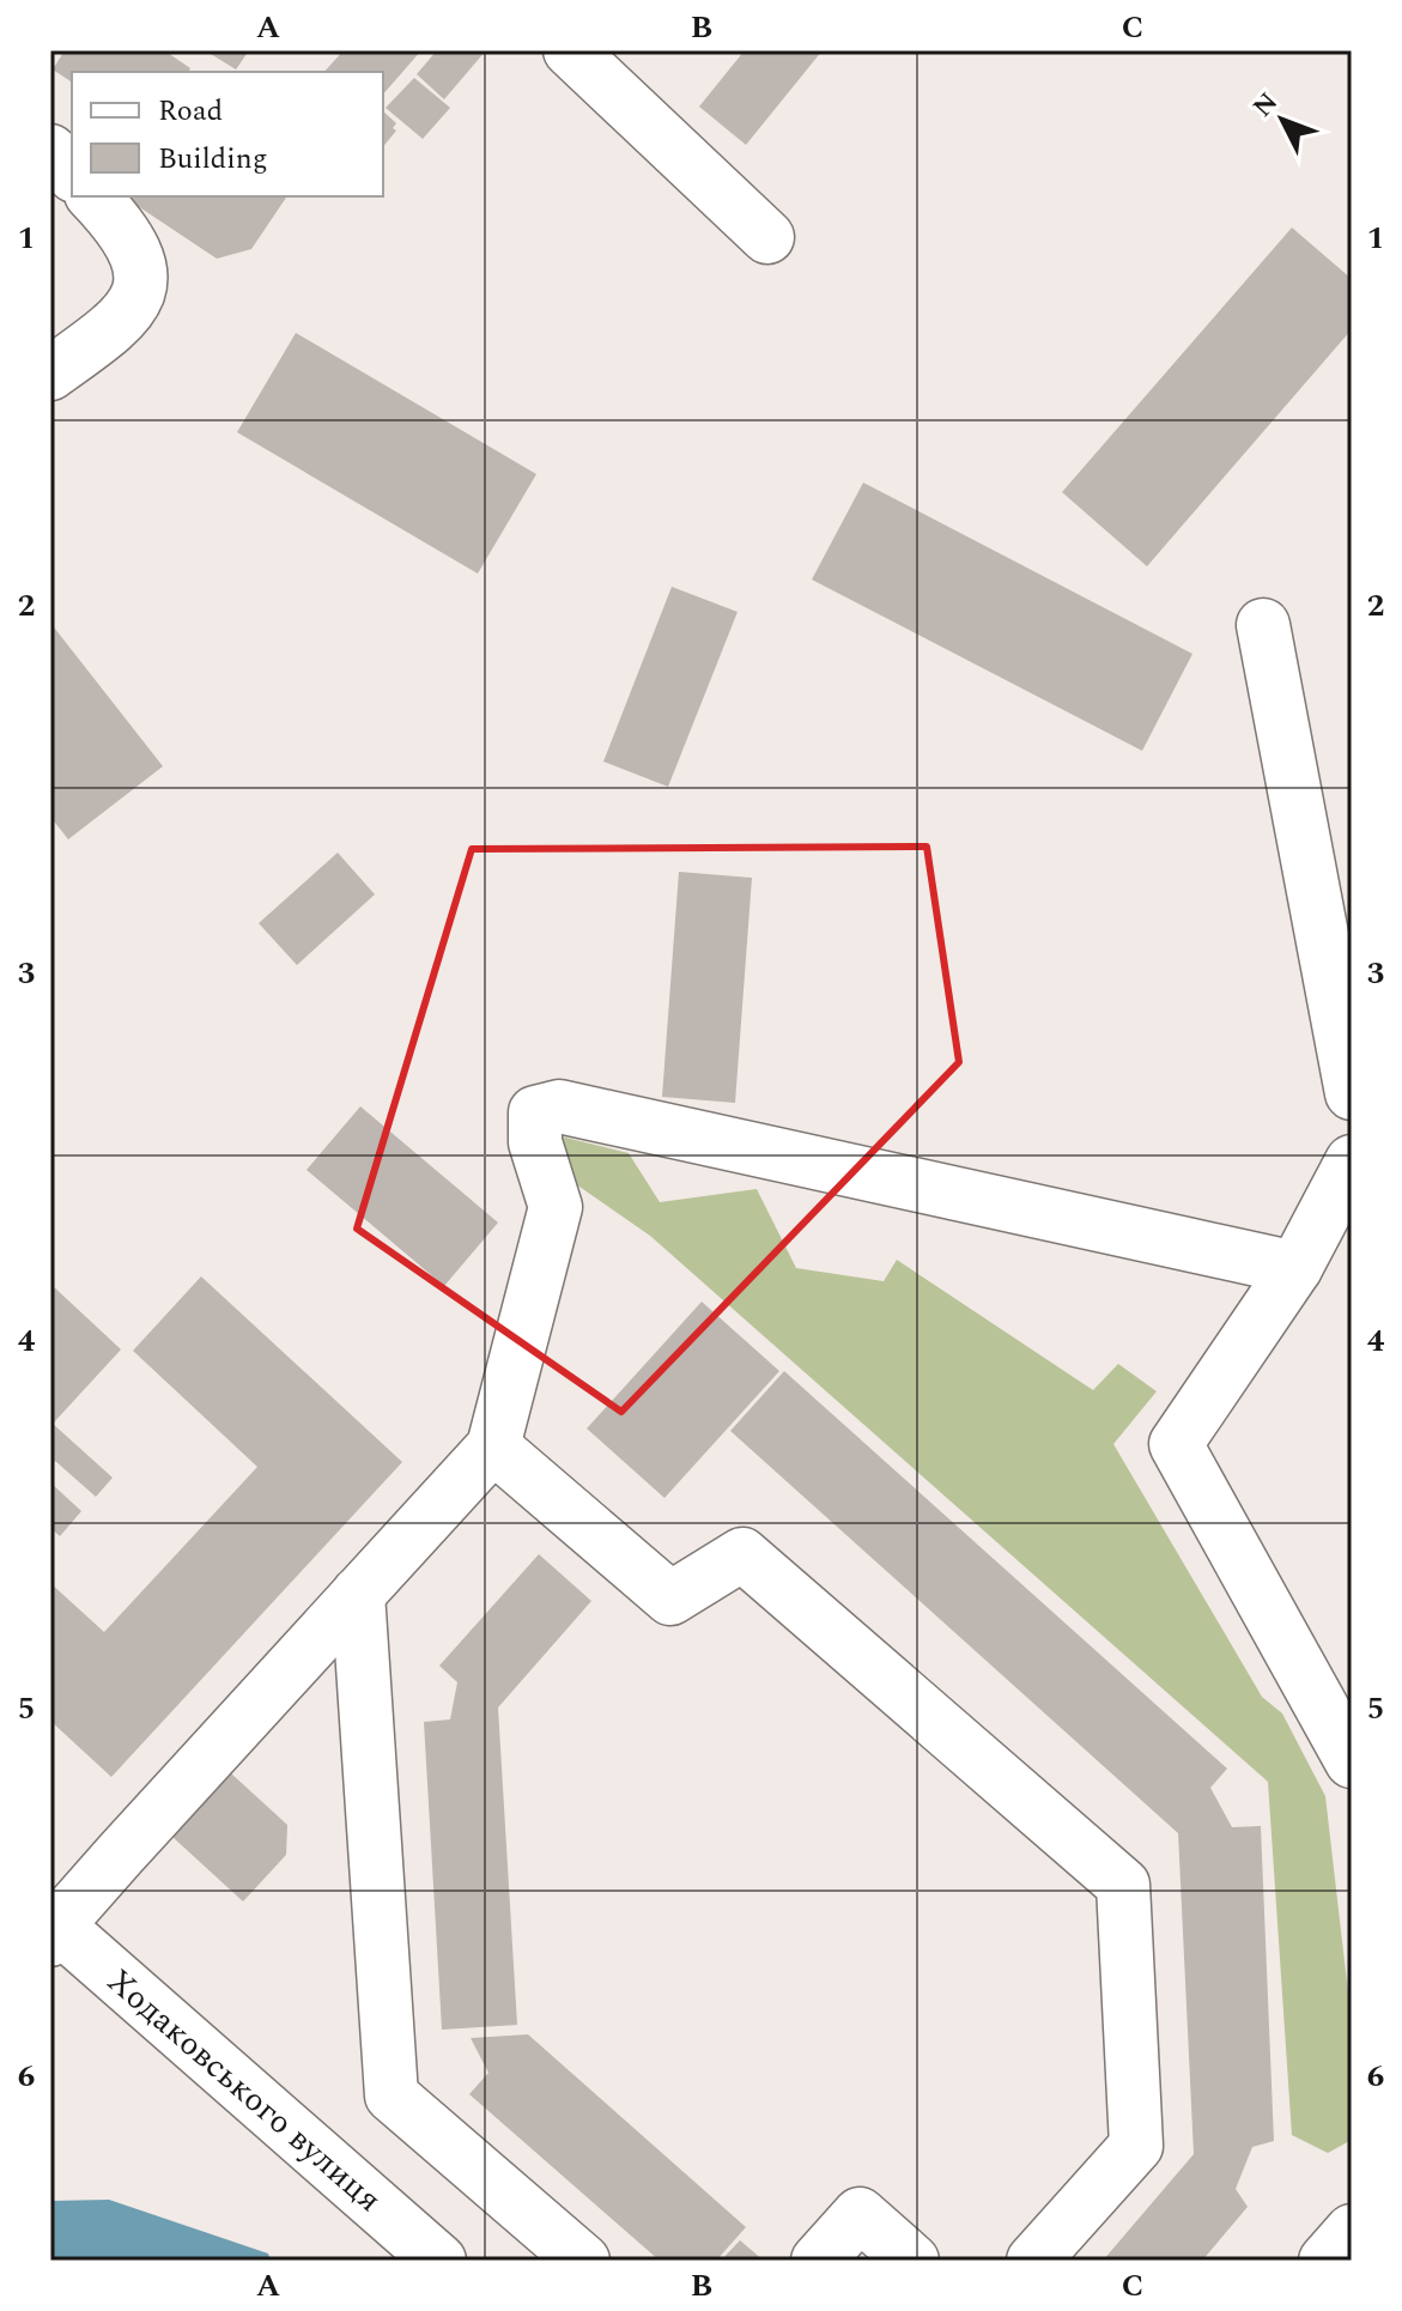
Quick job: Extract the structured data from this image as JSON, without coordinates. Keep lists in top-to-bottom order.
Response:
{
  "streets": {
    "street": ["Ходаковського вулиця"]
  },
  "legend": ["Road", "Building"],
  "north": "top left",
  "grid": {
    "columns": ["A", "B", "C"],
    "rows": [
      "1",
      "2",
      "3",
      "4",
      "5",
      "6"
    ]
  }
}
